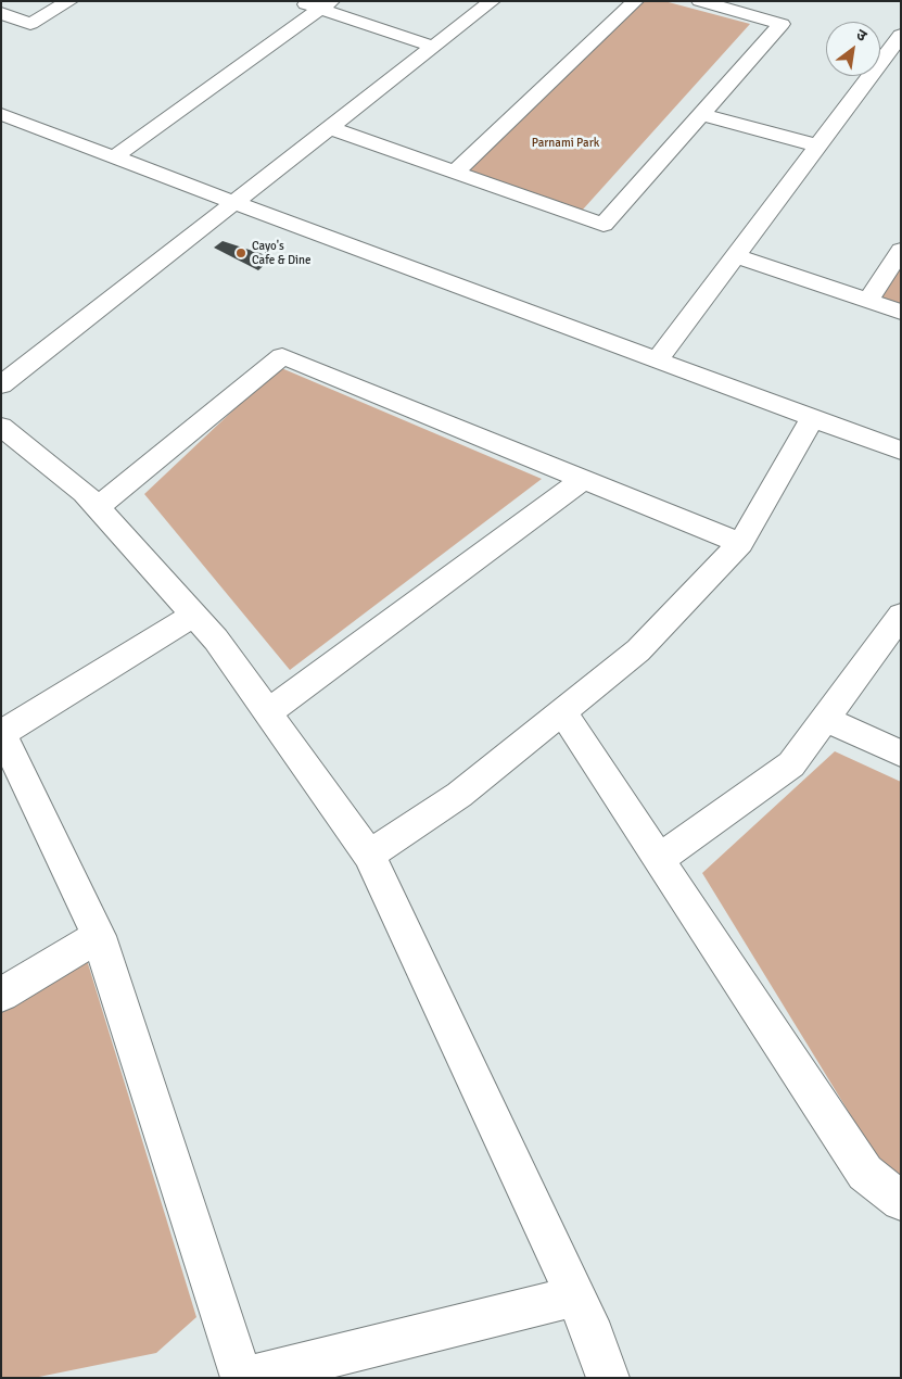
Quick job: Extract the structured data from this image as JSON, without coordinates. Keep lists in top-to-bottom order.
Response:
{
  "parks": ["Parnami Park"],
  "places": ["Cayo's Cafe & Dine"],
  "north": "top right"
}
